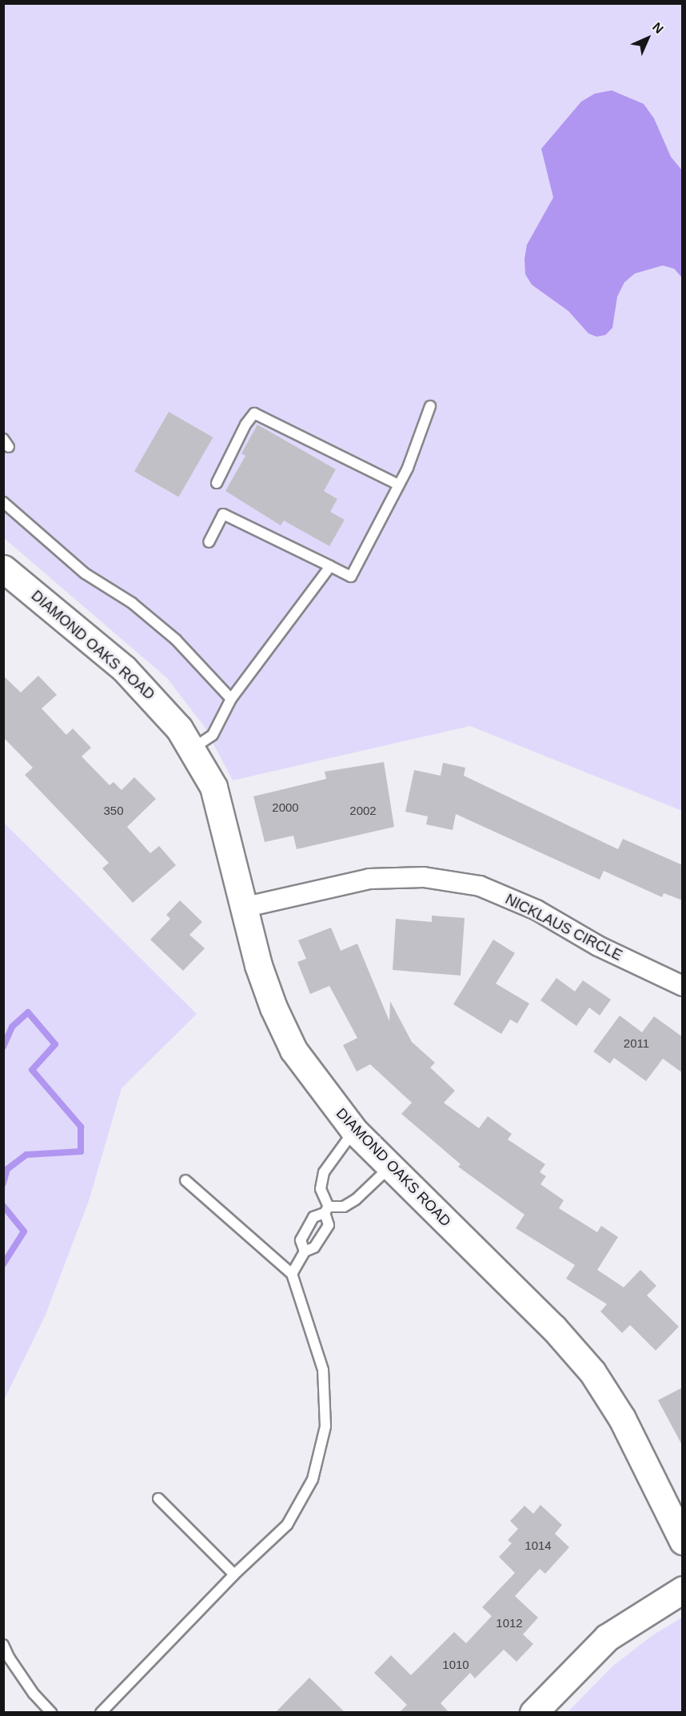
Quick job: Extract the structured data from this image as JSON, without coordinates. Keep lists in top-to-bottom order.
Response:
{
  "streets": {
    "street": ["DIAMOND OAKS ROAD", "NICKLAUS CIRCLE"]
  },
  "crossings": [
    ["DIAMOND OAKS ROAD", "NICKLAUS CIRCLE"]
  ],
  "house_numbers": [
    "2000",
    "350",
    "2002",
    "2011",
    "1014",
    "1012",
    "1010"
  ],
  "north": "top right"
}
